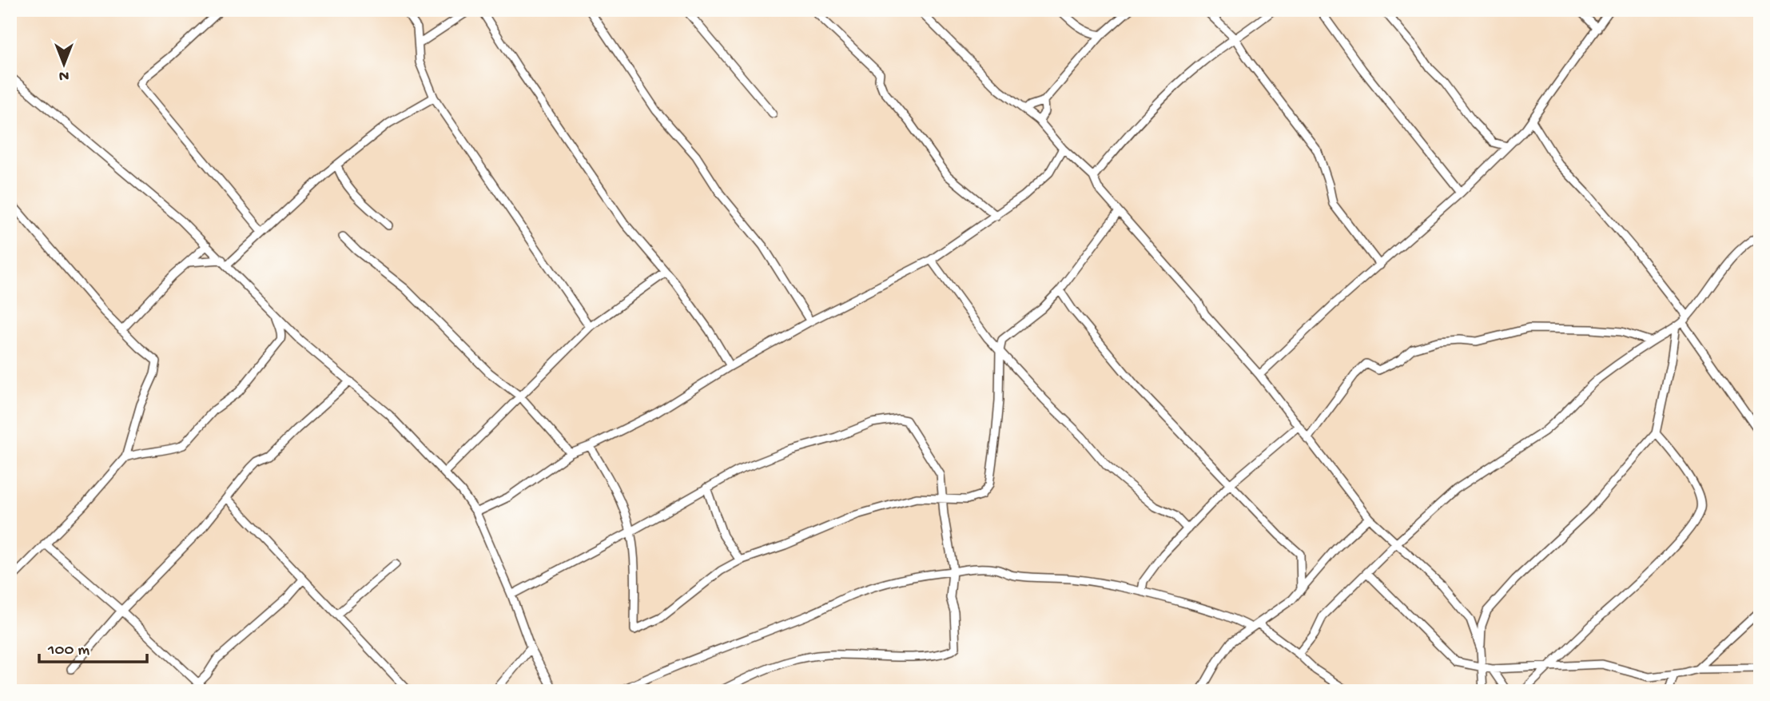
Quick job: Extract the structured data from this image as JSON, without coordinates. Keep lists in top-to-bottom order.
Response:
{
  "scale_bar": "100 m",
  "north": "bottom"
}
